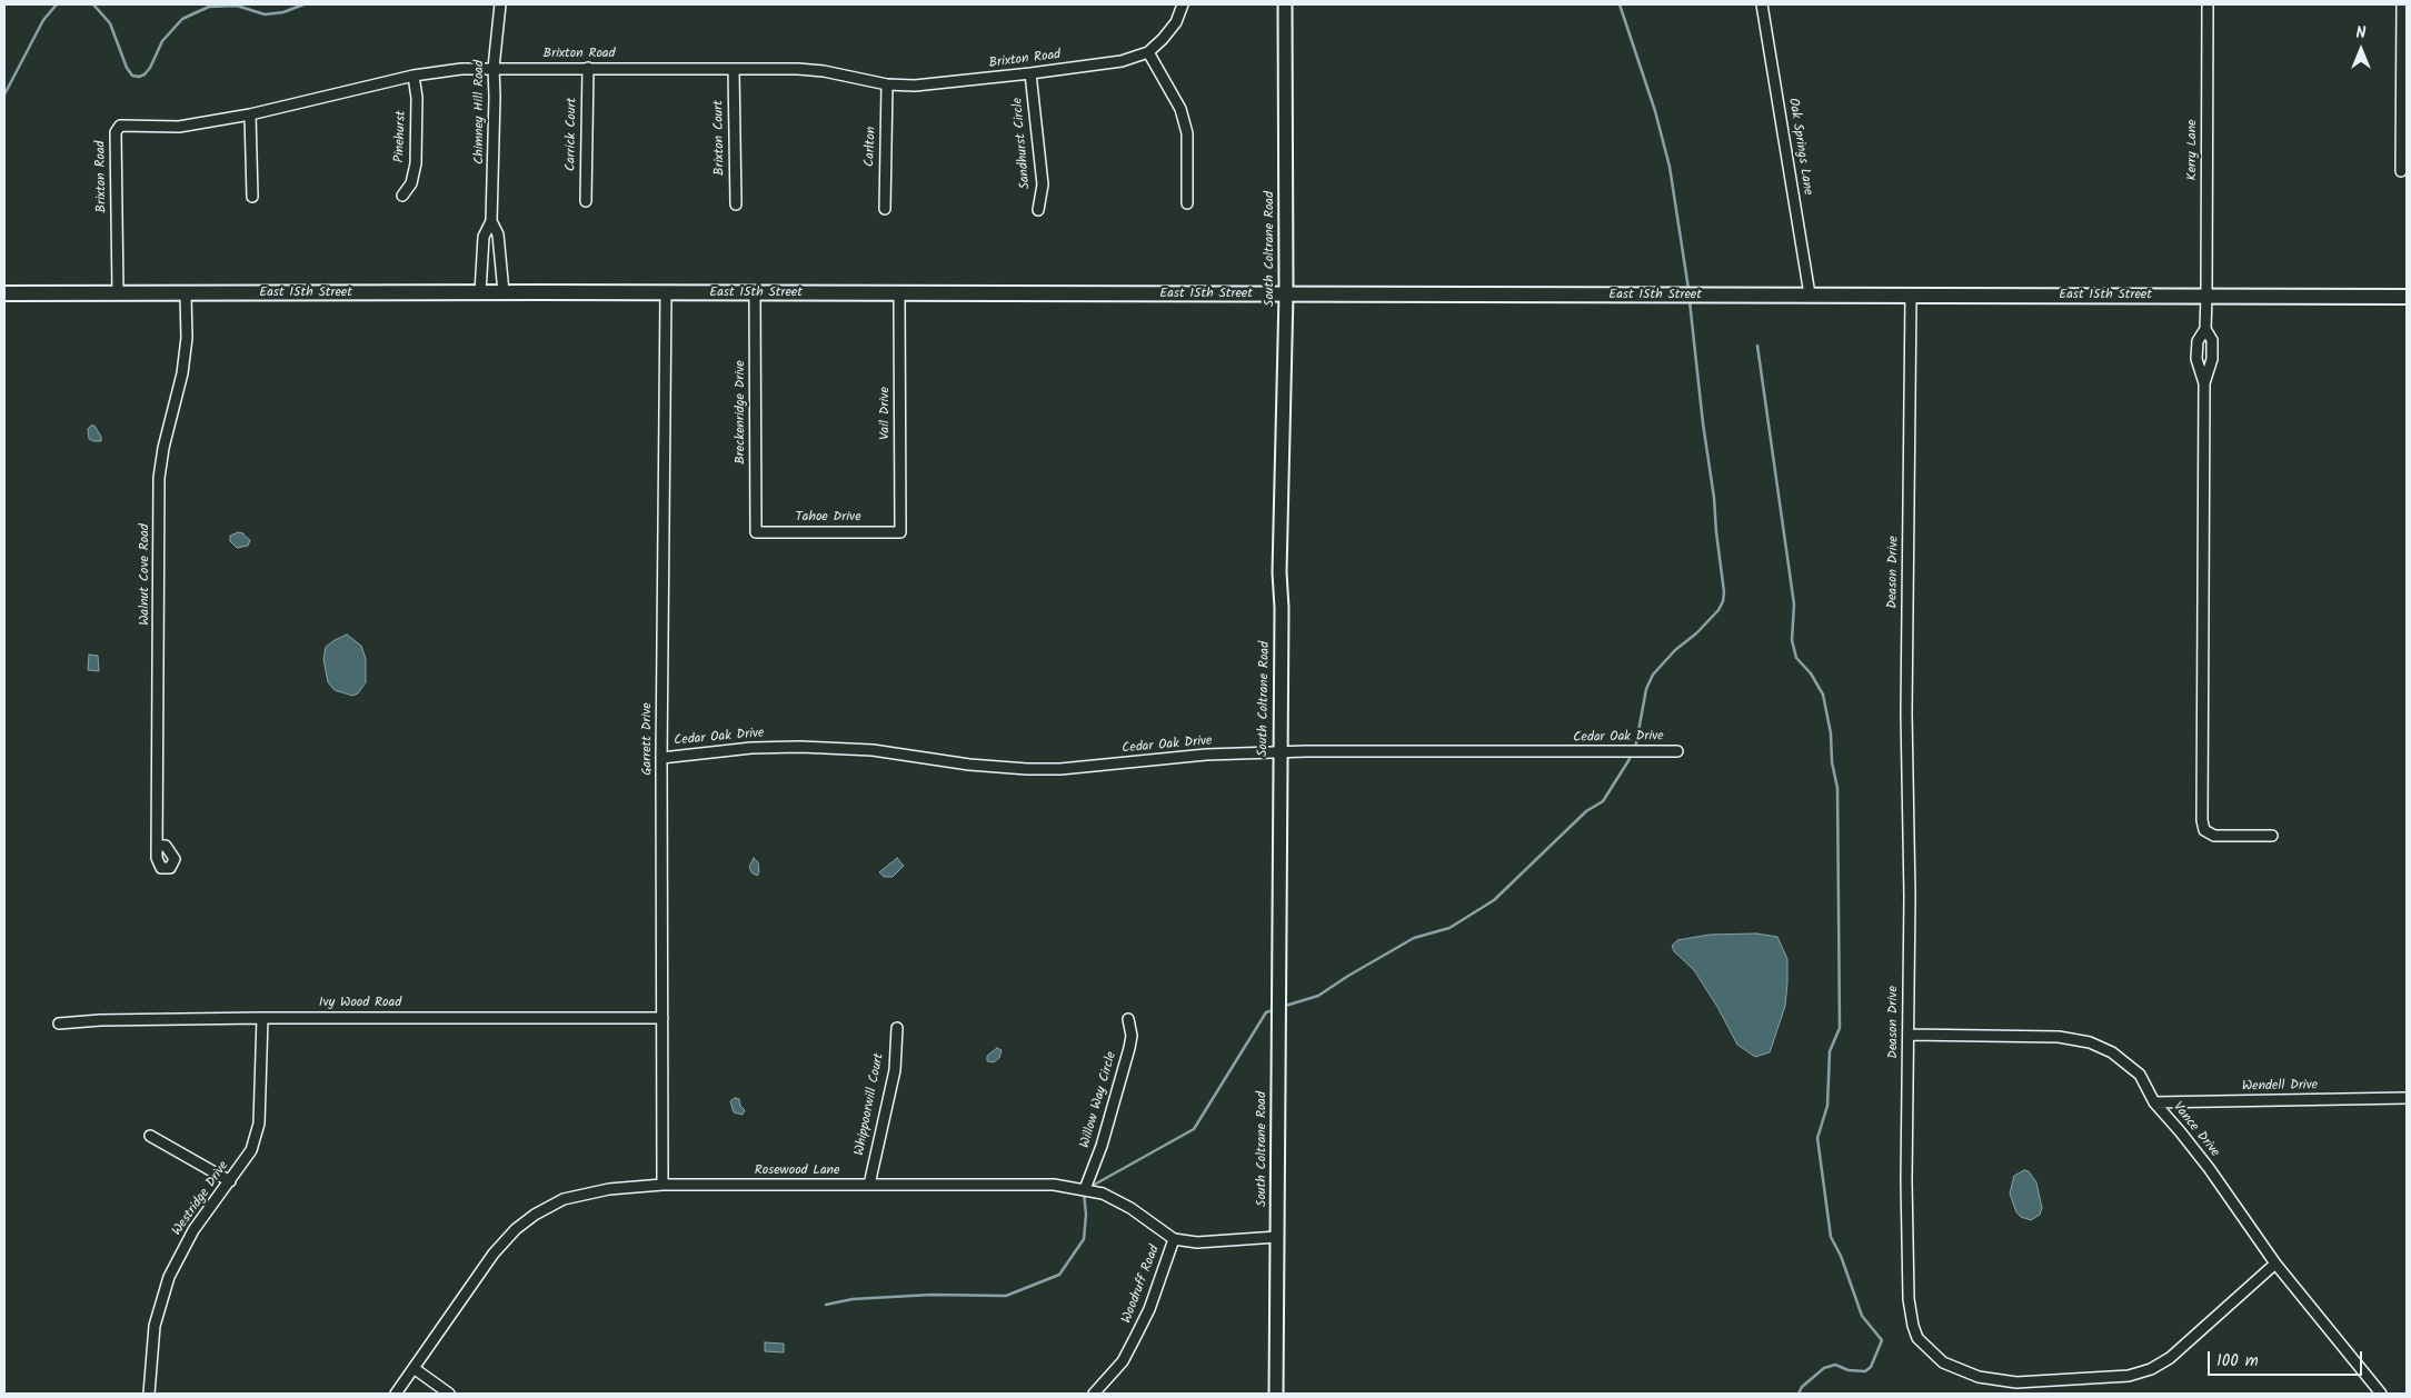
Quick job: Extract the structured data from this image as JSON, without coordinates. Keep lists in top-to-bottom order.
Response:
{
  "streets": {
    "main road": ["South Coltrane Road", "East 15th Street"],
    "street": [
      "Brixton Road",
      "Chimney Hill Road",
      "Carrick Court",
      "Pinehurst",
      "Brixton Court",
      "Sandhurst Circle",
      "Carlton",
      "Oak Springs Lane",
      "Kerry Lane",
      "Breckenridge Drive",
      "Vail Drive",
      "Tahoe Drive",
      "Deason Drive",
      "Walnut Cove Road",
      "Cedar Oak Drive",
      "Garrett Drive",
      "Ivy Wood Road",
      "Wendell Drive",
      "Willow Way Circle",
      "Whippoorwill Court",
      "Vance Drive",
      "Rosewood Lane",
      "Westridge Drive",
      "Woodruff Road"
    ]
  },
  "crossings": [
    ["Brixton Road", "Chimney Hill Road"],
    ["Brixton Road", "Carrick Court"],
    ["Brixton Road", "Pinehurst"],
    ["Brixton Road", "Brixton Court"],
    ["Brixton Road", "Sandhurst Circle"],
    ["Brixton Road", "Carlton"],
    ["Brixton Road", "East 15th Street"],
    ["Oak Springs Lane", "East 15th Street"],
    ["Kerry Lane", "East 15th Street"],
    ["South Coltrane Road", "East 15th Street"],
    ["South Coltrane Road", "Cedar Oak Drive"],
    ["South Coltrane Road", "Rosewood Lane"],
    ["East 15th Street", "Breckenridge Drive"],
    ["East 15th Street", "Vail Drive"],
    ["East 15th Street", "Deason Drive"],
    ["East 15th Street", "Walnut Cove Road"],
    ["East 15th Street", "Garrett Drive"],
    ["Breckenridge Drive", "Tahoe Drive"],
    ["Vail Drive", "Tahoe Drive"],
    ["Deason Drive", "Vance Drive"],
    ["Cedar Oak Drive", "Garrett Drive"],
    ["Garrett Drive", "Ivy Wood Road"],
    ["Garrett Drive", "Rosewood Lane"],
    ["Ivy Wood Road", "Westridge Drive"],
    ["Wendell Drive", "Vance Drive"],
    ["Willow Way Circle", "Rosewood Lane"],
    ["Whippoorwill Court", "Rosewood Lane"],
    ["Rosewood Lane", "Woodruff Road"]
  ],
  "scale_bar": "100 m",
  "north": "top"
}
